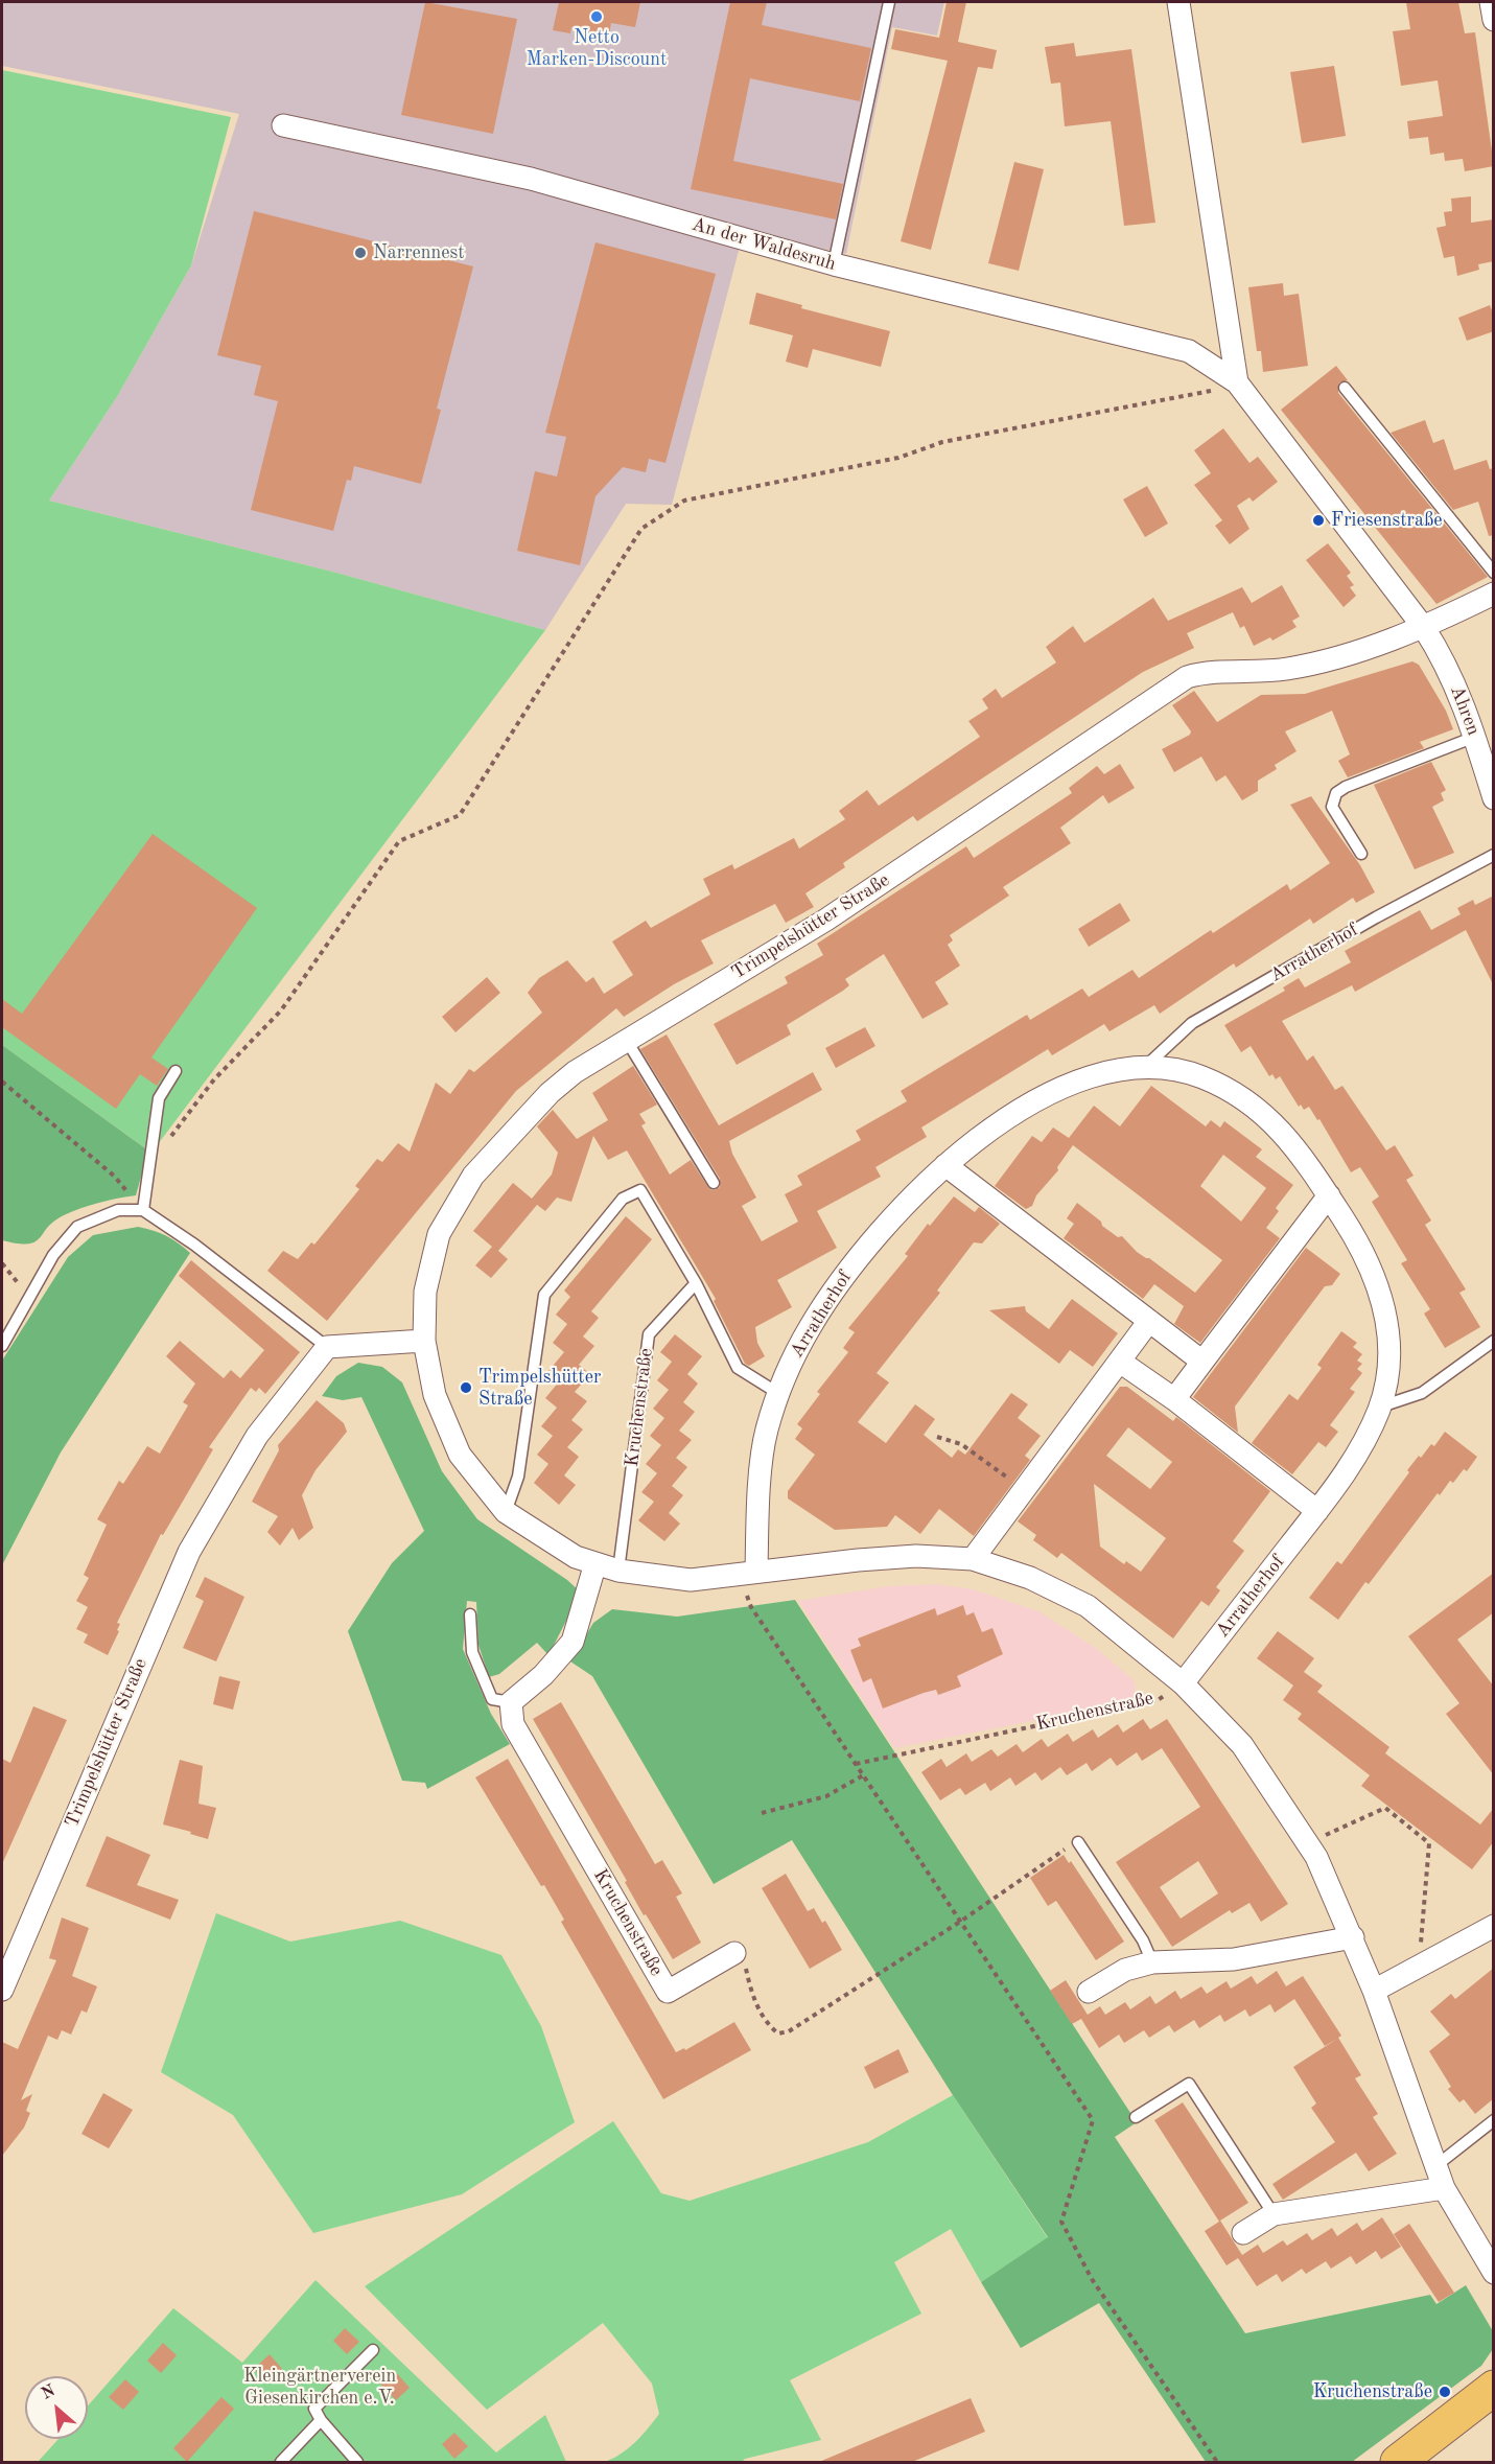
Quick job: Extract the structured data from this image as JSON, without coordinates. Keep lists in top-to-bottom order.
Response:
{
  "streets": {
    "street": [
      "An der Waldesruh",
      "Ahren",
      "Trimpelshütter Straße",
      "Arratherhof",
      "Kruchenstraße"
    ]
  },
  "crossings": [
    ["Ahren", "Trimpelshütter Straße"],
    ["Trimpelshütter Straße", "Kruchenstraße"],
    ["Arratherhof", "Kruchenstraße"]
  ],
  "parks": ["Kleingärtnerverein Giesenkirchen e.V."],
  "places": [
    "Netto Marken-Discount",
    "Narrennest",
    "Friesenstraße",
    "Trimpelshütter Straße",
    "Kruchenstraße"
  ],
  "north": "top left"
}
